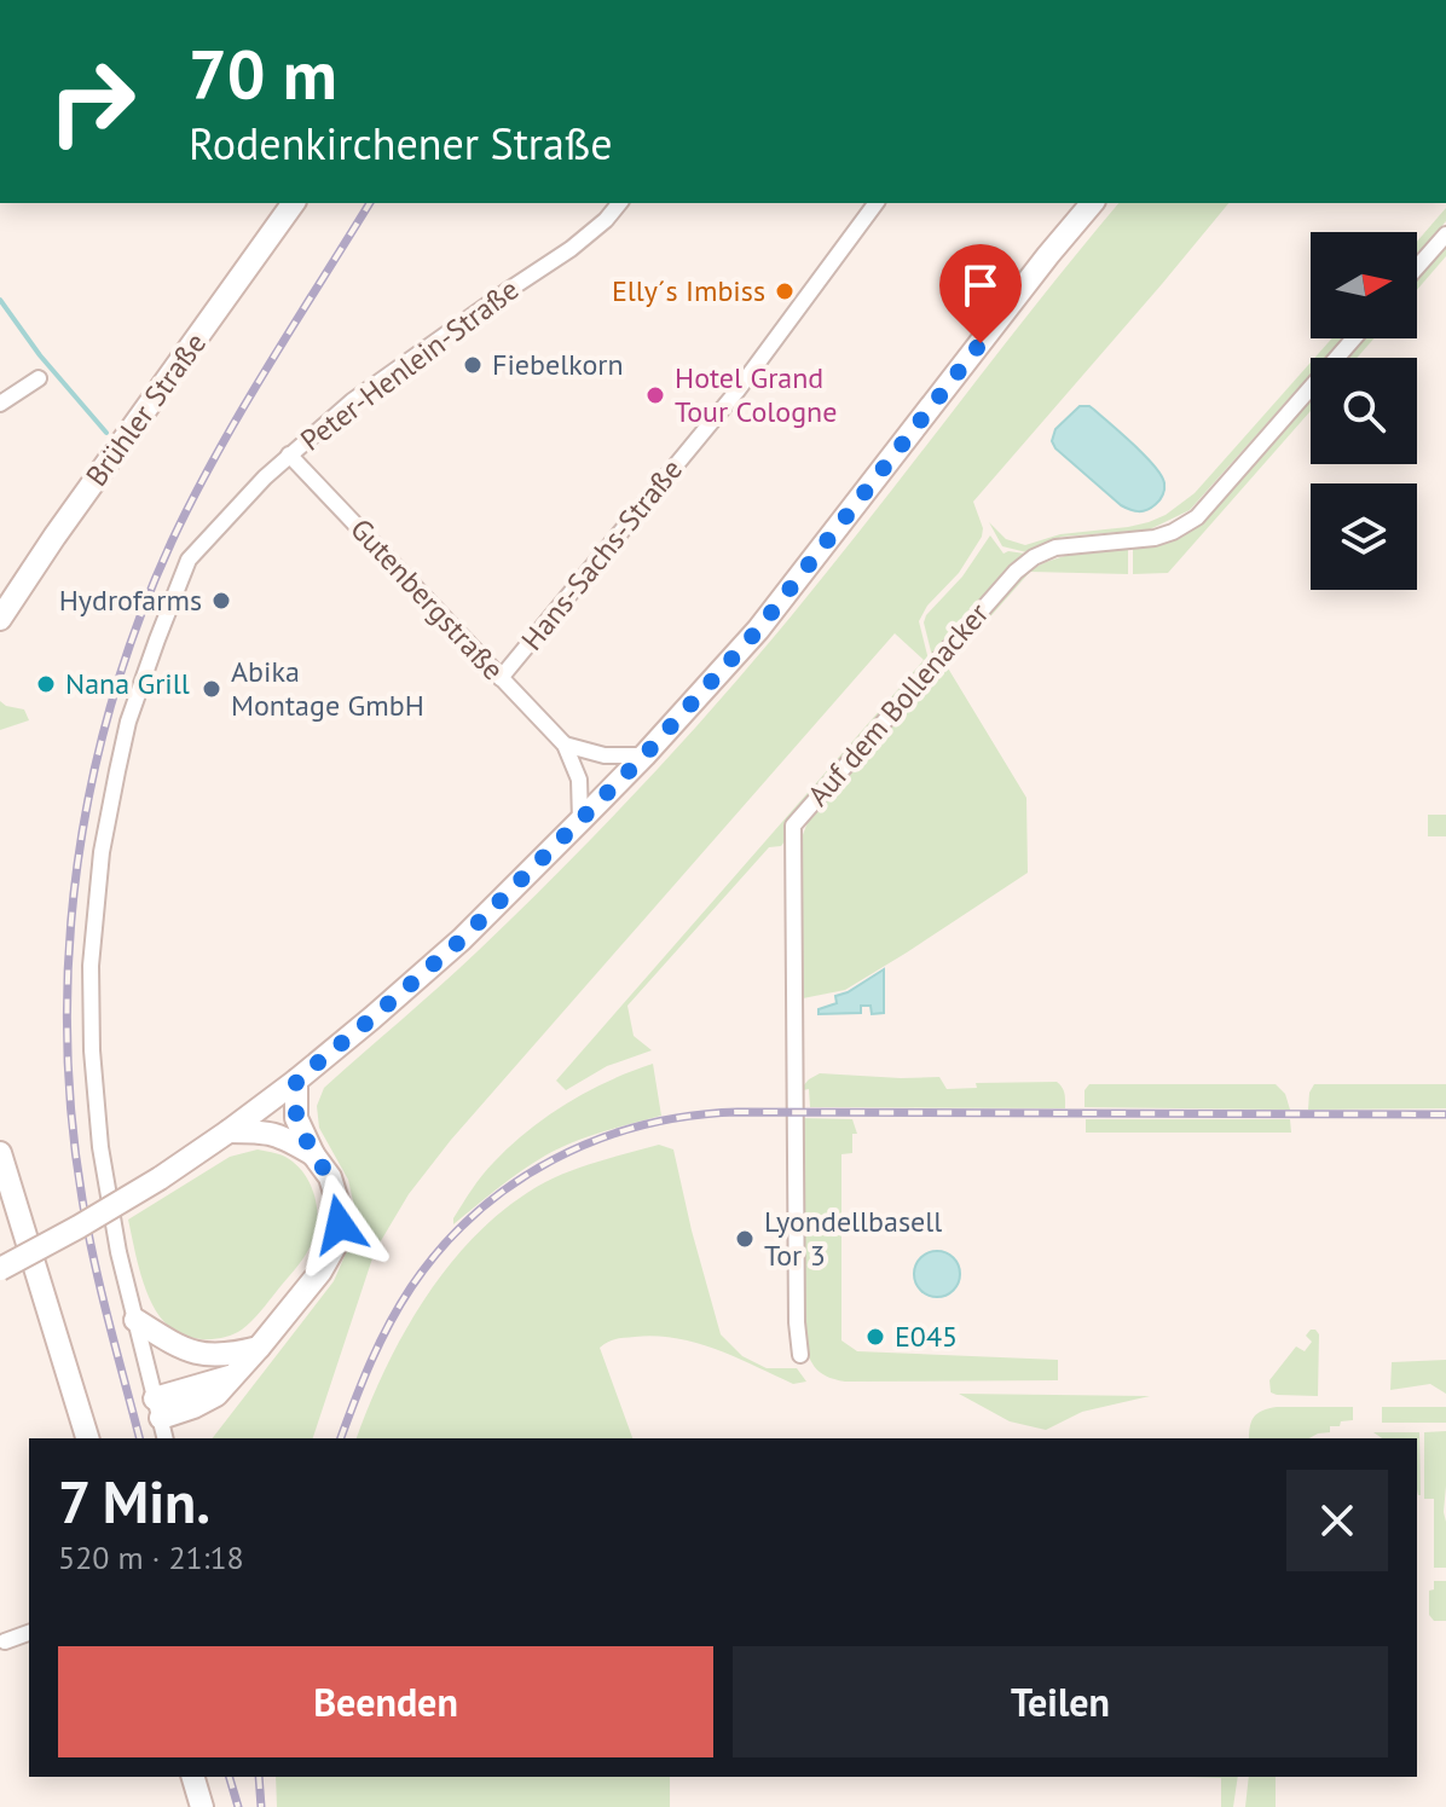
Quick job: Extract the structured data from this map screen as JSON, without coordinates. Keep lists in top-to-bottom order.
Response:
{
  "streets": {
    "main road": ["Brühler Straße"],
    "street": [
      "Peter-Henlein-Straße",
      "Hans-Sachs-Straße",
      "Gutenbergstraße",
      "Auf dem Bollenacker"
    ]
  },
  "crossings": [
    ["Peter-Henlein-Straße", "Gutenbergstraße"],
    ["Hans-Sachs-Straße", "Gutenbergstraße"]
  ],
  "places": [
    "Elly´s Imbiss",
    "Fiebelkorn",
    "Hotel Grand Tour Cologne",
    "Hydrofarms",
    "Nana Grill",
    "Abika Montage GmbH",
    "Lyondellbasell Tor 3",
    "E045"
  ],
  "north": "right",
  "page": {
    "turn": ["70 m", "Rodenkirchener Straße"],
    "heading": ["7 Min.", "520 m · 21:18"],
    "buttons": ["Beenden", "Teilen"]
  }
}
